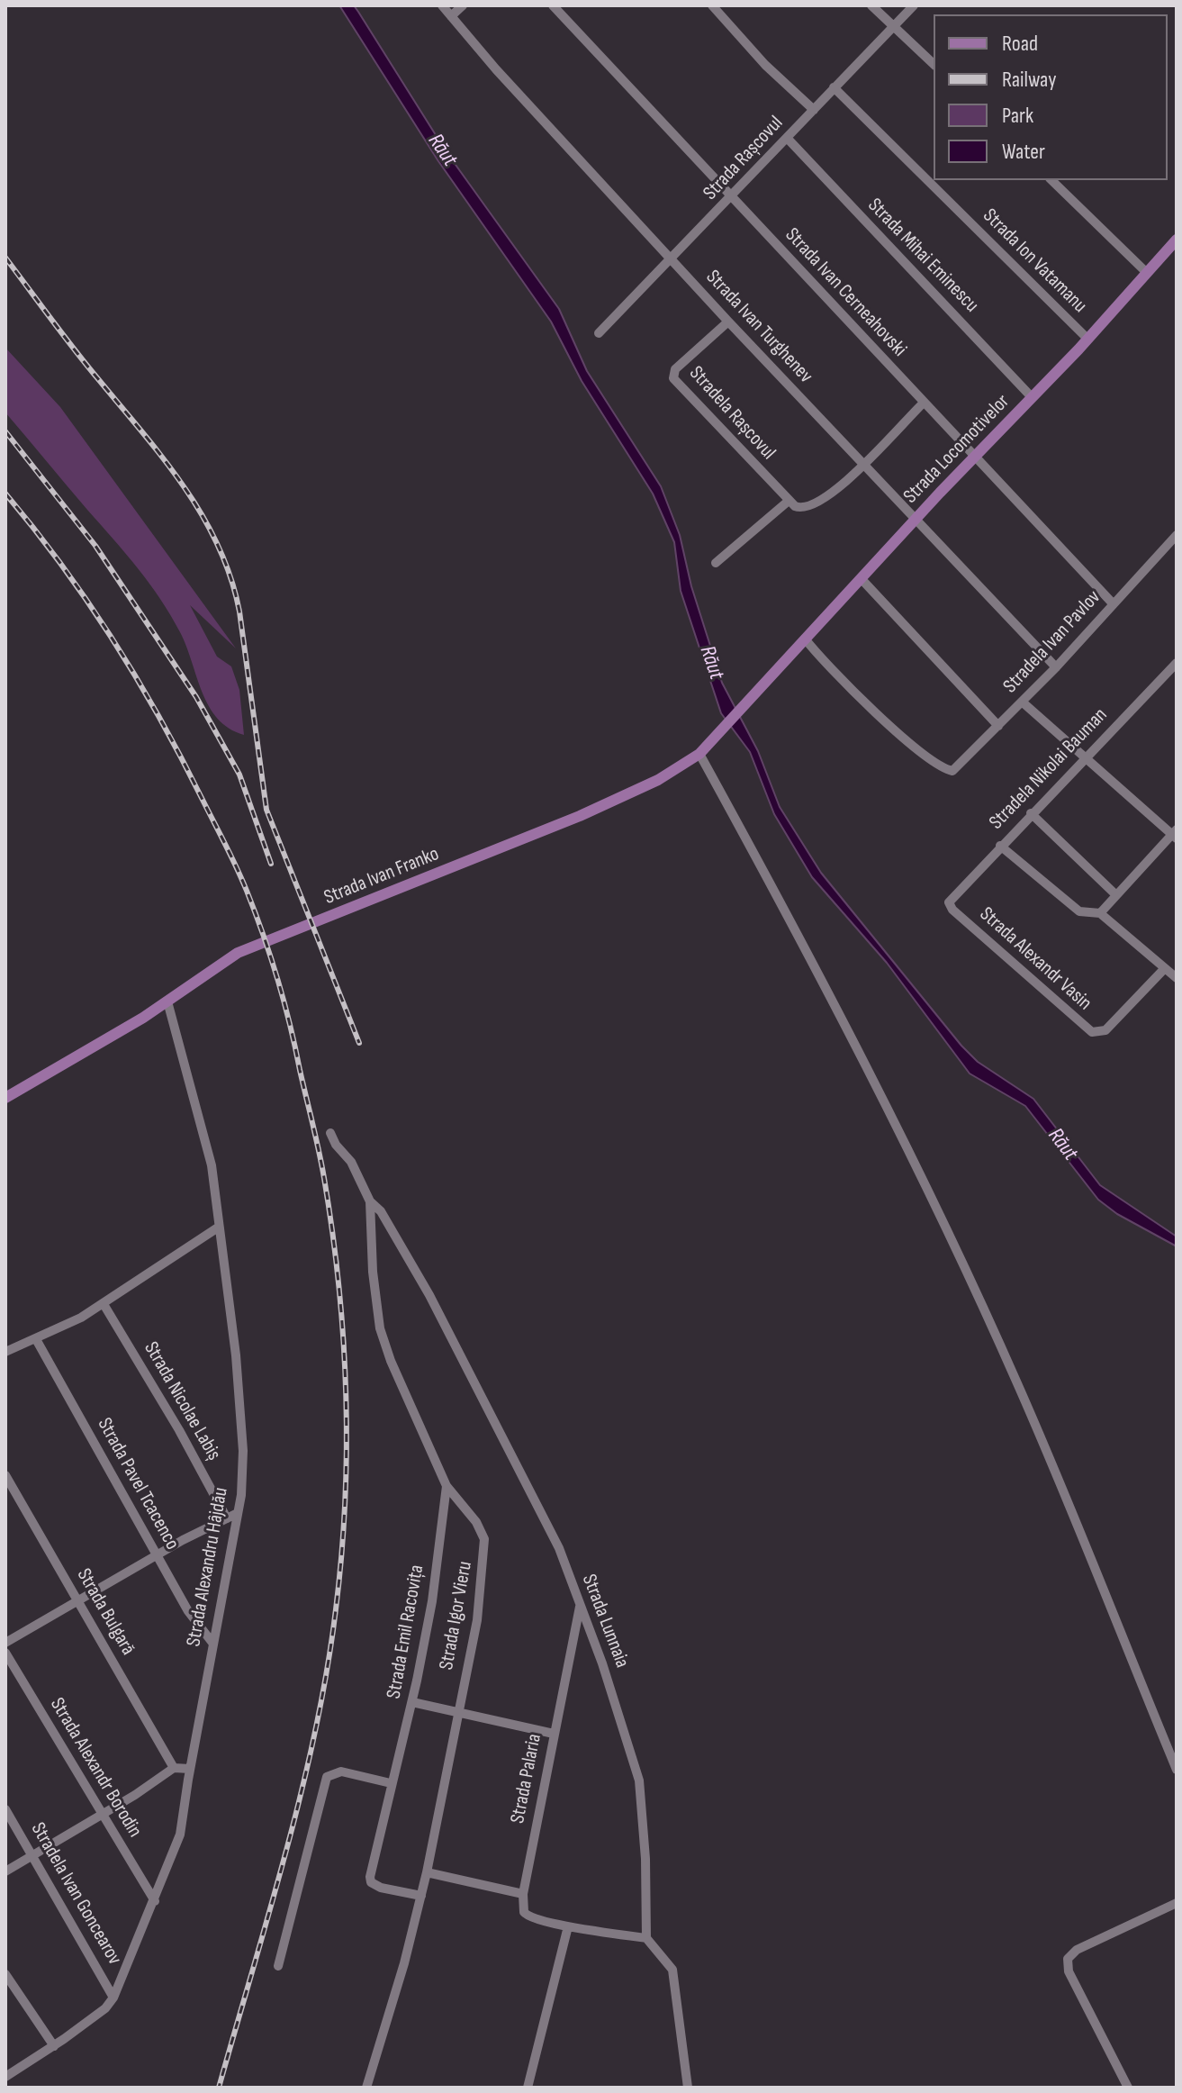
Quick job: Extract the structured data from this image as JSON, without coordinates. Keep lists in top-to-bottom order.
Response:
{
  "streets": {
    "main road": ["Strada Locomotivelor", "Strada Ivan Franko"],
    "street": [
      "Strada Rașcovul",
      "Strada Mihai Eminescu",
      "Strada Ion Vatamanu",
      "Strada Ivan Cerneahovski",
      "Strada Ivan Turghenev",
      "Stradela Rașcovul",
      "Stradela Ivan Pavlov",
      "Stradela Nikolai Bauman",
      "Strada Alexandr Vasin",
      "Strada Nicolae Labiș",
      "Strada Pavel Tcacenco",
      "Strada Alexandru Hâjdău",
      "Strada Bulgară",
      "Strada Igor Vieru",
      "Strada Lunnaia",
      "Strada Emil Racovița",
      "Strada Alexandr Borodin",
      "Strada Palaria",
      "Stradela Ivan Goncearov"
    ]
  },
  "crossings": [
    ["Strada Rașcovul", "Strada Mihai Eminescu"],
    ["Strada Rașcovul", "Strada Ion Vatamanu"],
    ["Strada Rașcovul", "Strada Ivan Cerneahovski"],
    ["Strada Rașcovul", "Strada Ivan Turghenev"],
    ["Strada Mihai Eminescu", "Strada Locomotivelor"],
    ["Strada Ion Vatamanu", "Strada Locomotivelor"],
    ["Strada Ivan Cerneahovski", "Strada Locomotivelor"],
    ["Strada Ivan Cerneahovski", "Stradela Ivan Pavlov"],
    ["Strada Ivan Turghenev", "Stradela Rașcovul"],
    ["Strada Ivan Turghenev", "Strada Locomotivelor"],
    ["Strada Ivan Turghenev", "Stradela Ivan Pavlov"],
    ["Strada Locomotivelor", "Stradela Ivan Pavlov"],
    ["Strada Locomotivelor", "Strada Ivan Franko"],
    ["Stradela Nikolai Bauman", "Strada Alexandr Vasin"],
    ["Strada Ivan Franko", "Strada Alexandru Hâjdău"],
    ["Strada Pavel Tcacenco", "Strada Alexandru Hâjdău"],
    ["Strada Alexandru Hâjdău", "Strada Alexandr Borodin"],
    ["Strada Alexandru Hâjdău", "Stradela Ivan Goncearov"],
    ["Strada Igor Vieru", "Strada Lunnaia"],
    ["Strada Igor Vieru", "Strada Emil Racovița"],
    ["Strada Lunnaia", "Strada Palaria"]
  ],
  "water": ["Răut"],
  "legend": [
    "Road",
    "Railway",
    "Park",
    "Water"
  ]
}
